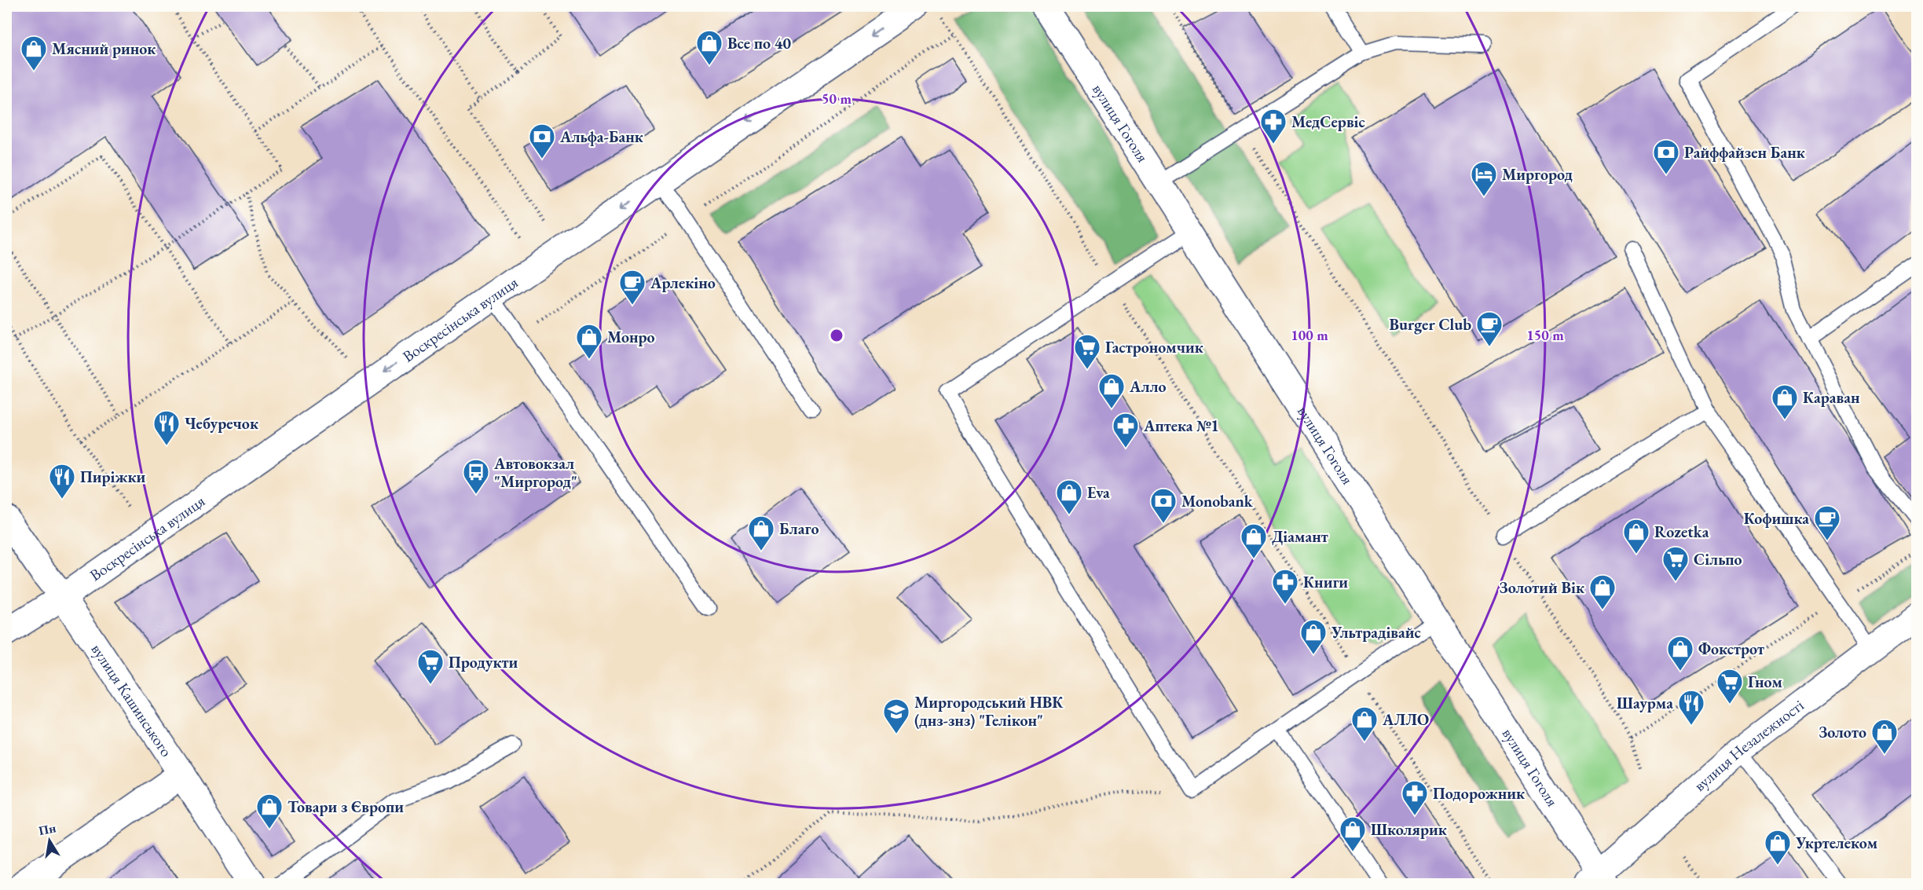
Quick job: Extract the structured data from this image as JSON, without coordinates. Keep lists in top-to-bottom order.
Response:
{
  "streets": {
    "street": [
      "вулиця Гоголя",
      "Воскресінська вулиця",
      "вулиця Кашинського",
      "вулиця Незалежності"
    ]
  },
  "crossings": [
    ["вулиця Гоголя", "вулиця Незалежності"],
    ["Воскресінська вулиця", "вулиця Кашинського"]
  ],
  "one_way": ["Воскресінська вулиця"],
  "places": {
    "shop": [
      "Все по 40",
      "Мясний ринок",
      "Монро",
      "Алло",
      "Караван",
      "Eva",
      "Благо",
      "Rozetka",
      "Діамант",
      "Золотий Вік",
      "Ультрадівайс",
      "Фокстрот",
      "АЛЛО",
      "Золото",
      "Товари з Європи",
      "Школярик",
      "Укртелеком"
    ],
    "pharmacy": [
      "МедСервіс",
      "Аптека №1",
      "Книги",
      "Подорожник"
    ],
    "bank": ["Альфа-Банк", "Райффайзен Банк", "Monobank"],
    "hotel": ["Миргород"],
    "cafe": ["Арлекіно", "Burger Club", "Кофишка"],
    "supermarket": [
      "Гастрономчик",
      "Сільпо",
      "Продукти",
      "Гном"
    ],
    "restaurant": ["Чебуречок", "Пиріжки", "Шаурма"],
    "bus stop": ["Автовокзал \"Миргород\""],
    "school or university": ["Миргородський НВК (днз-знз) \"Гелікон\""]
  },
  "north": "top",
  "rings": ["50 m", "100 m", "150 m"]
}
